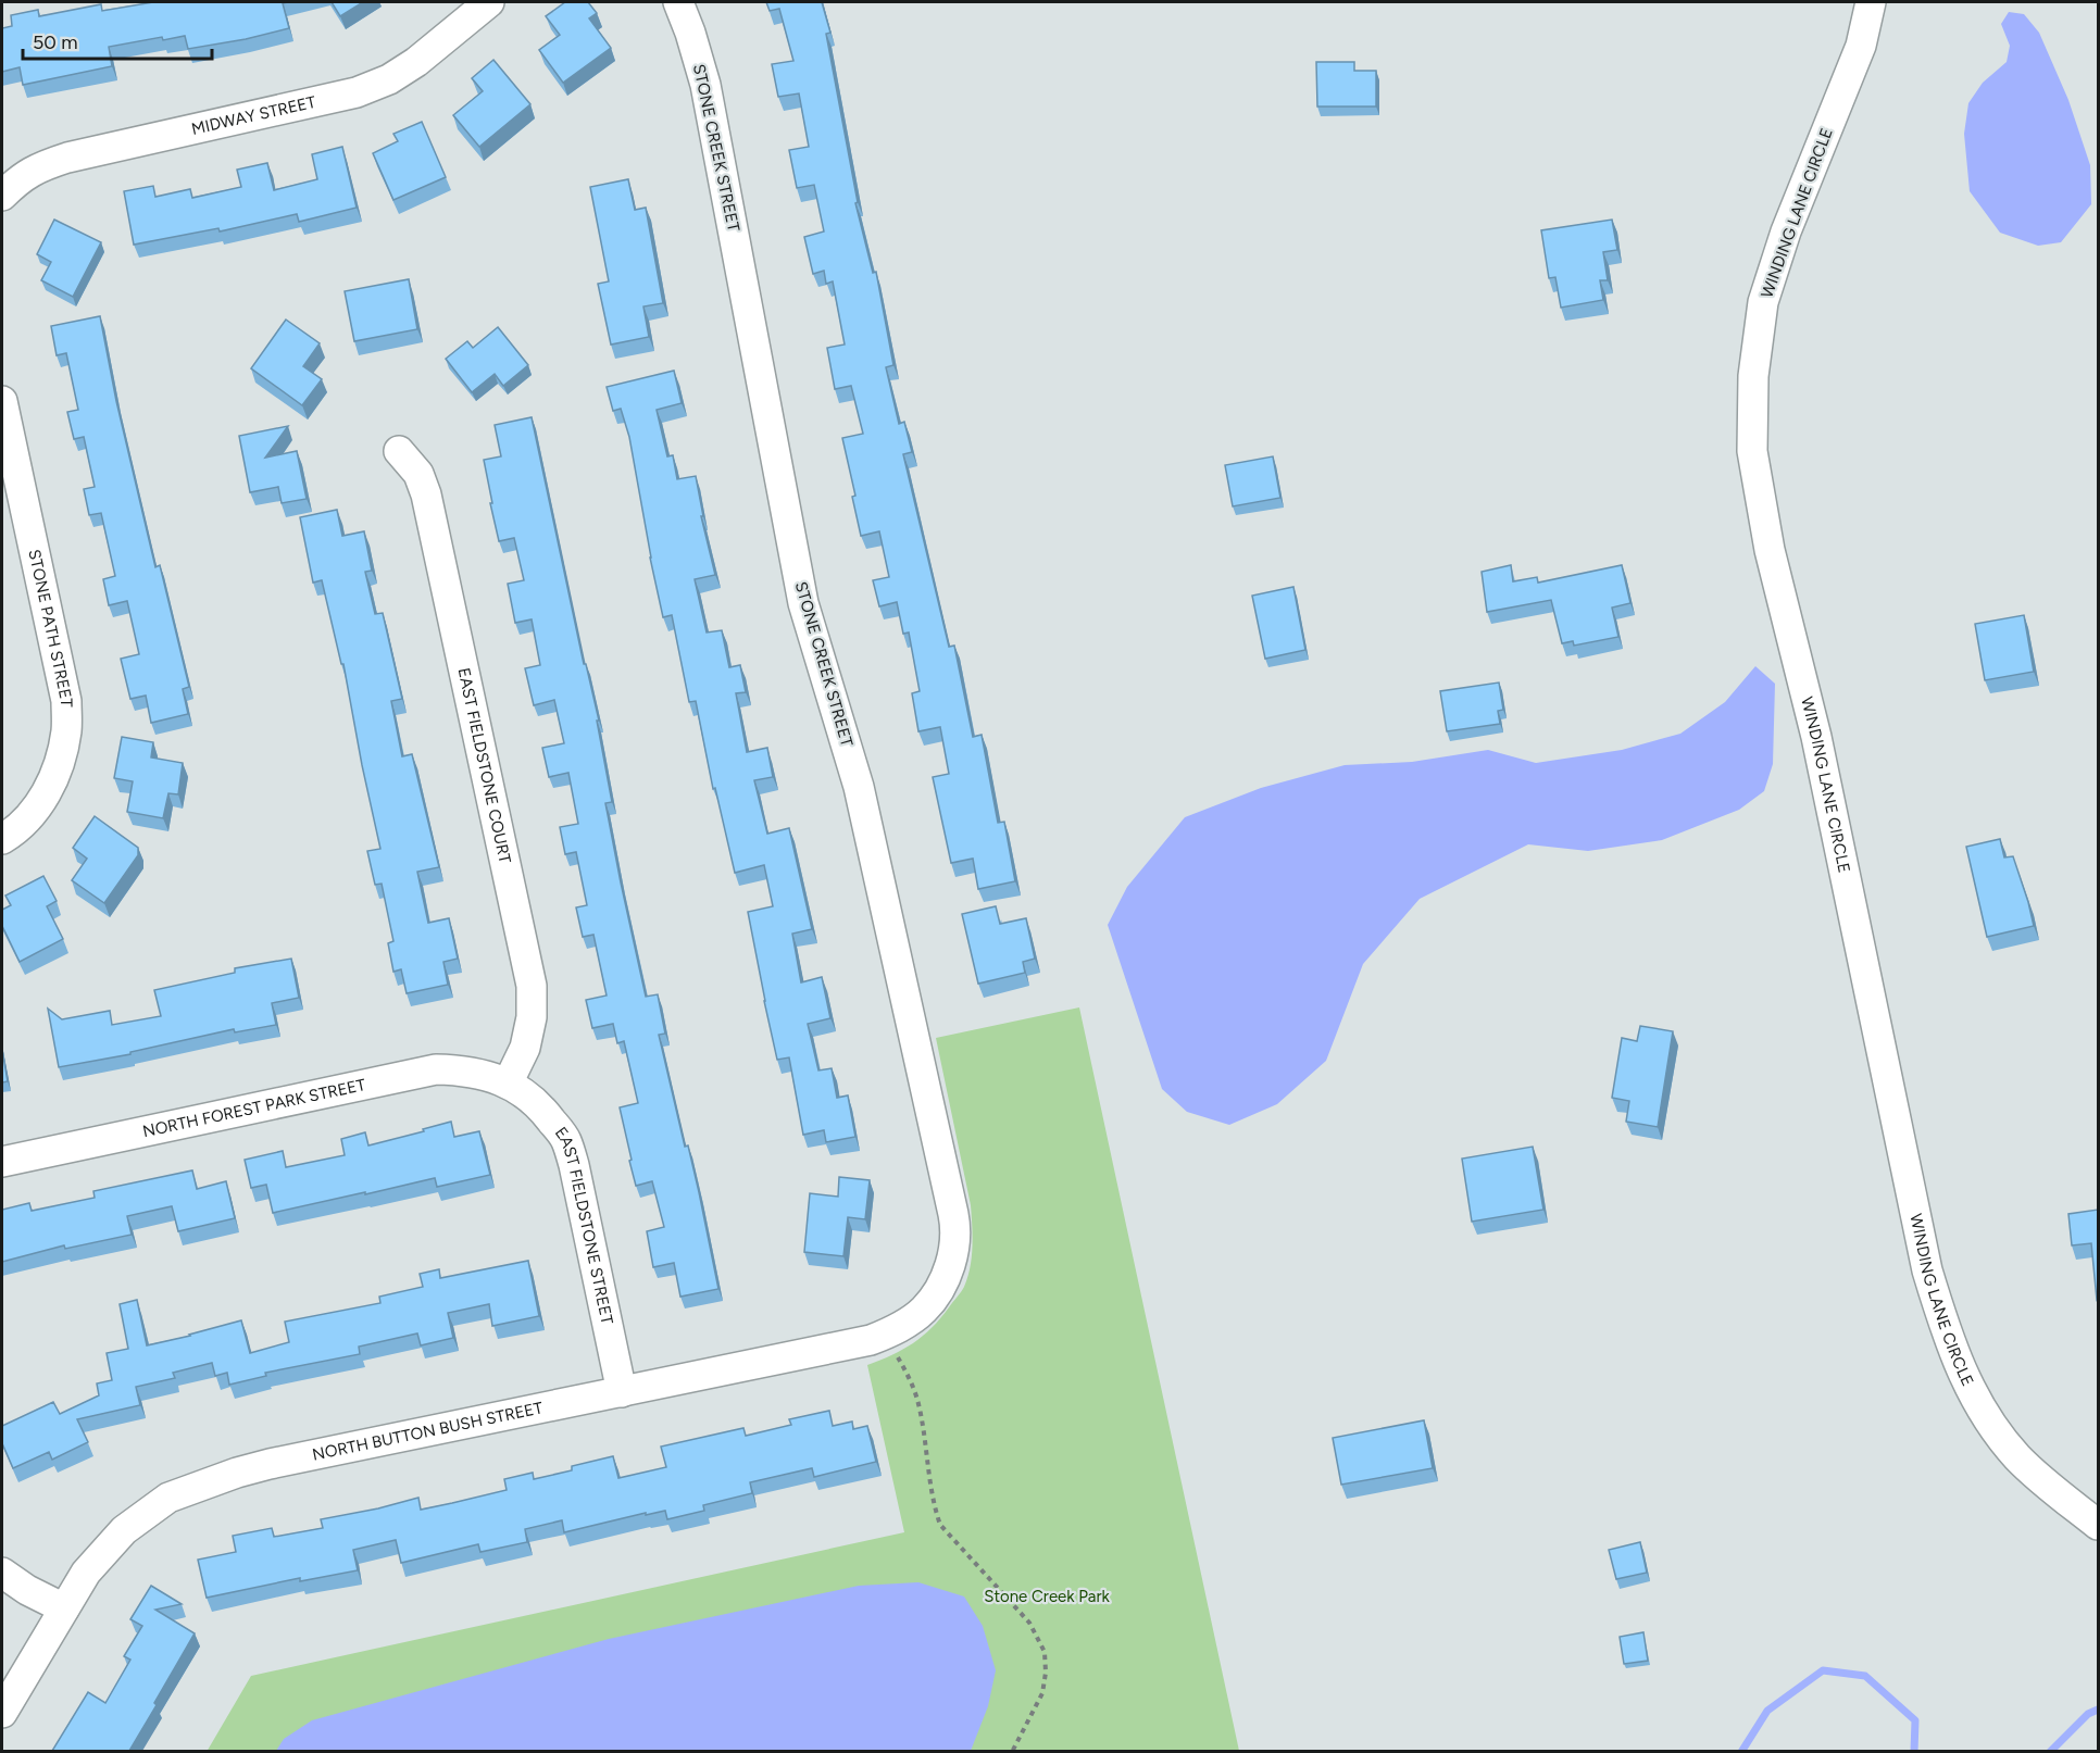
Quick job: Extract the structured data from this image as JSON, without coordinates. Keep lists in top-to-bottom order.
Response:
{
  "streets": {
    "street": [
      "MIDWAY STREET",
      "STONE CREEK STREET",
      "WINDING LANE CIRCLE",
      "STONE PATH STREET",
      "EAST FIELDSTONE COURT",
      "NORTH FOREST PARK STREET",
      "EAST FIELDSTONE STREET",
      "NORTH BUTTON BUSH STREET"
    ]
  },
  "crossings": [
    ["STONE CREEK STREET", "NORTH BUTTON BUSH STREET"],
    ["EAST FIELDSTONE COURT", "NORTH FOREST PARK STREET"],
    ["EAST FIELDSTONE COURT", "EAST FIELDSTONE STREET"],
    ["NORTH FOREST PARK STREET", "EAST FIELDSTONE STREET"],
    ["EAST FIELDSTONE STREET", "NORTH BUTTON BUSH STREET"]
  ],
  "parks": ["Stone Creek Park"],
  "scale_bar": "50 m"
}
